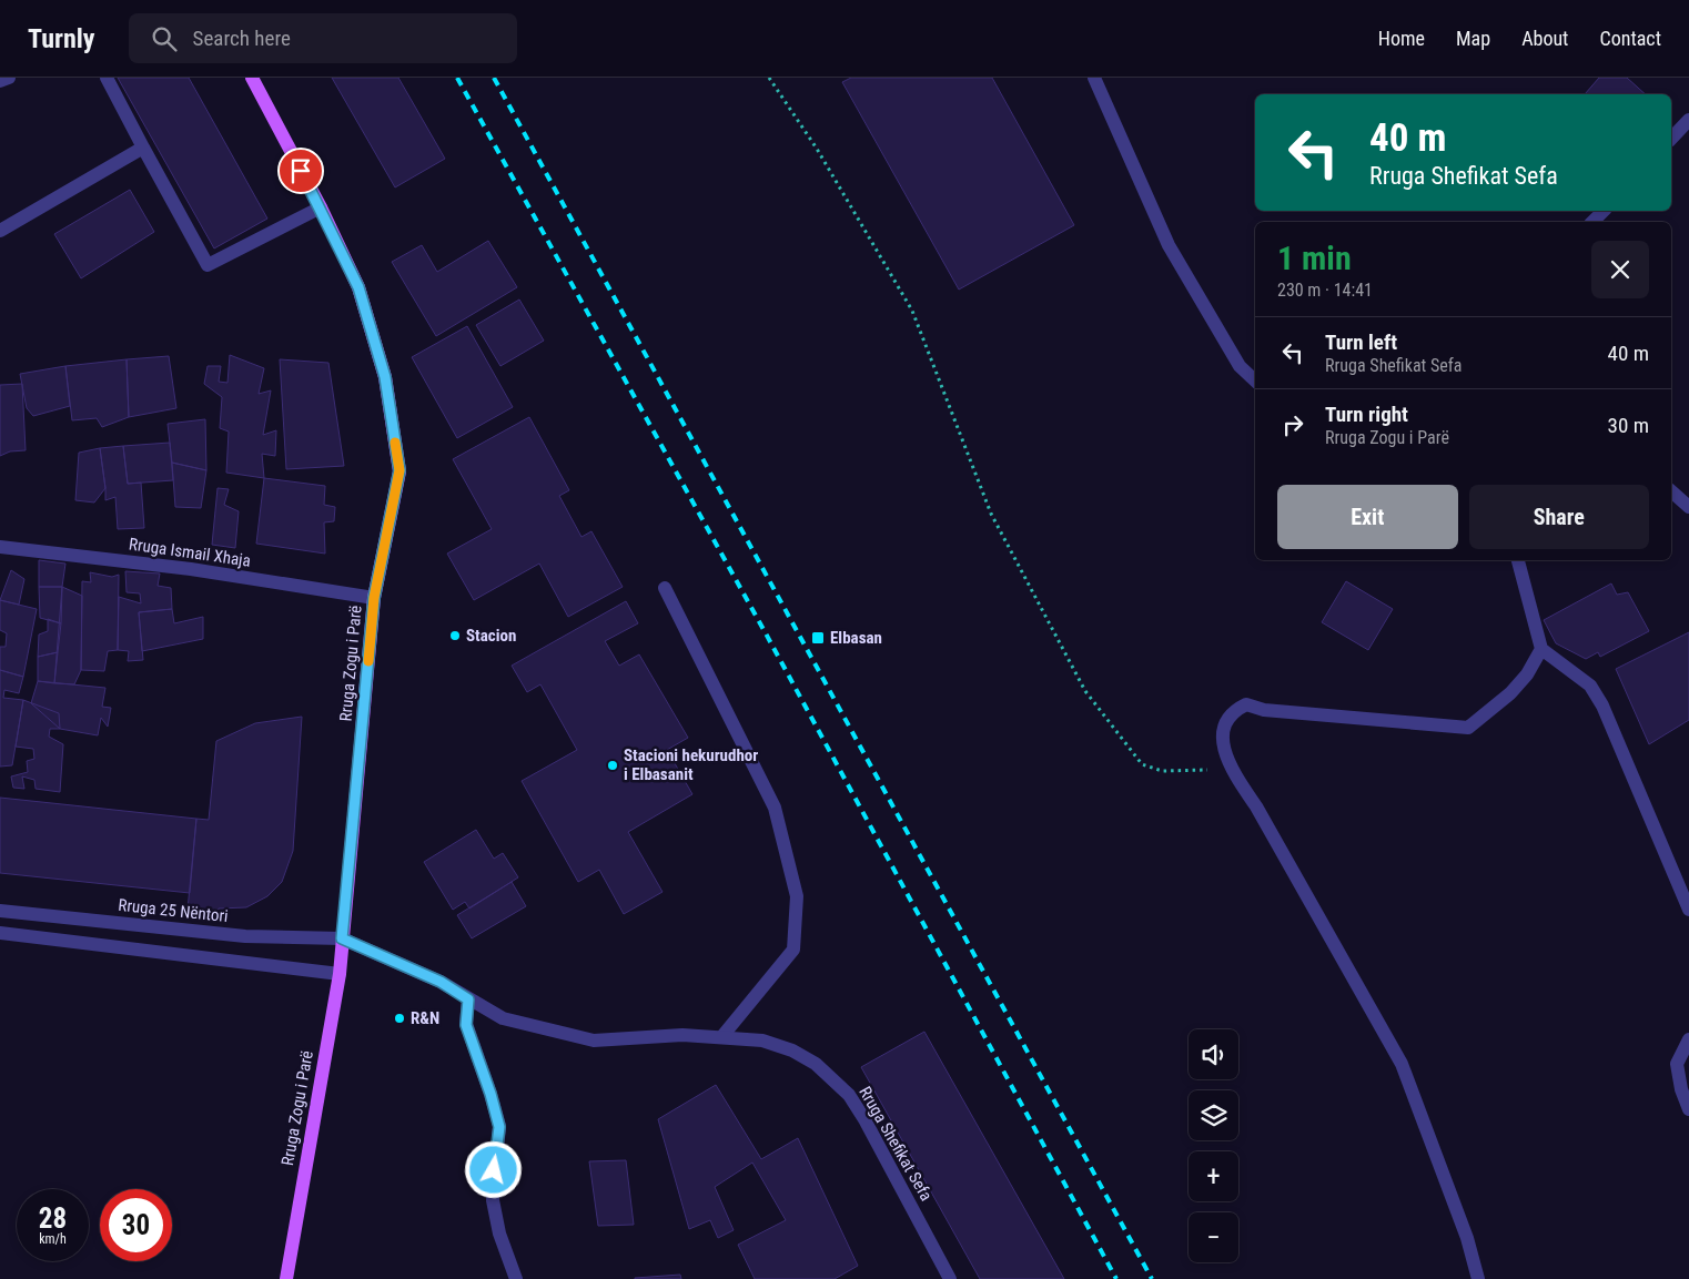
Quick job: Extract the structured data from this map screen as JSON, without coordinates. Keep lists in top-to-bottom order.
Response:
{
  "streets": {
    "main road": ["Rruga Zogu i Parë"],
    "street": ["Rruga Ismail Xhaja", "Rruga 25 Nëntori", "Rruga Shefikat Sefa"]
  },
  "crossings": [
    ["Rruga Ismail Xhaja", "Rruga Zogu i Parë"],
    ["Rruga Zogu i Parë", "Rruga 25 Nëntori"],
    ["Rruga Zogu i Parë", "Rruga Shefikat Sefa"],
    ["Rruga 25 Nëntori", "Rruga Shefikat Sefa"]
  ],
  "places": {
    "other": ["Stacion", "Stacioni hekurudhor i Elbasanit", "R&N"],
    "transit": ["Elbasan"]
  },
  "page": {
    "header": "Turnly",
    "search": "Search here",
    "nav": [
      "Home",
      "Map",
      "About",
      "Contact"
    ],
    "turn": ["40 m", "Rruga Shefikat Sefa"],
    "heading": ["1 min", "230 m · 14:41"],
    "list": [
      {
        "name": "Turn left",
        "note": "Rruga Shefikat Sefa",
        "value": "40 m"
      },
      {
        "name": "Turn right",
        "note": "Rruga Zogu i Parë",
        "value": "30 m"
      }
    ],
    "buttons": ["Exit", "Share"],
    "map_buttons": ["+", "−"],
    "speed": "28 km/h",
    "limit": "30"
  }
}
